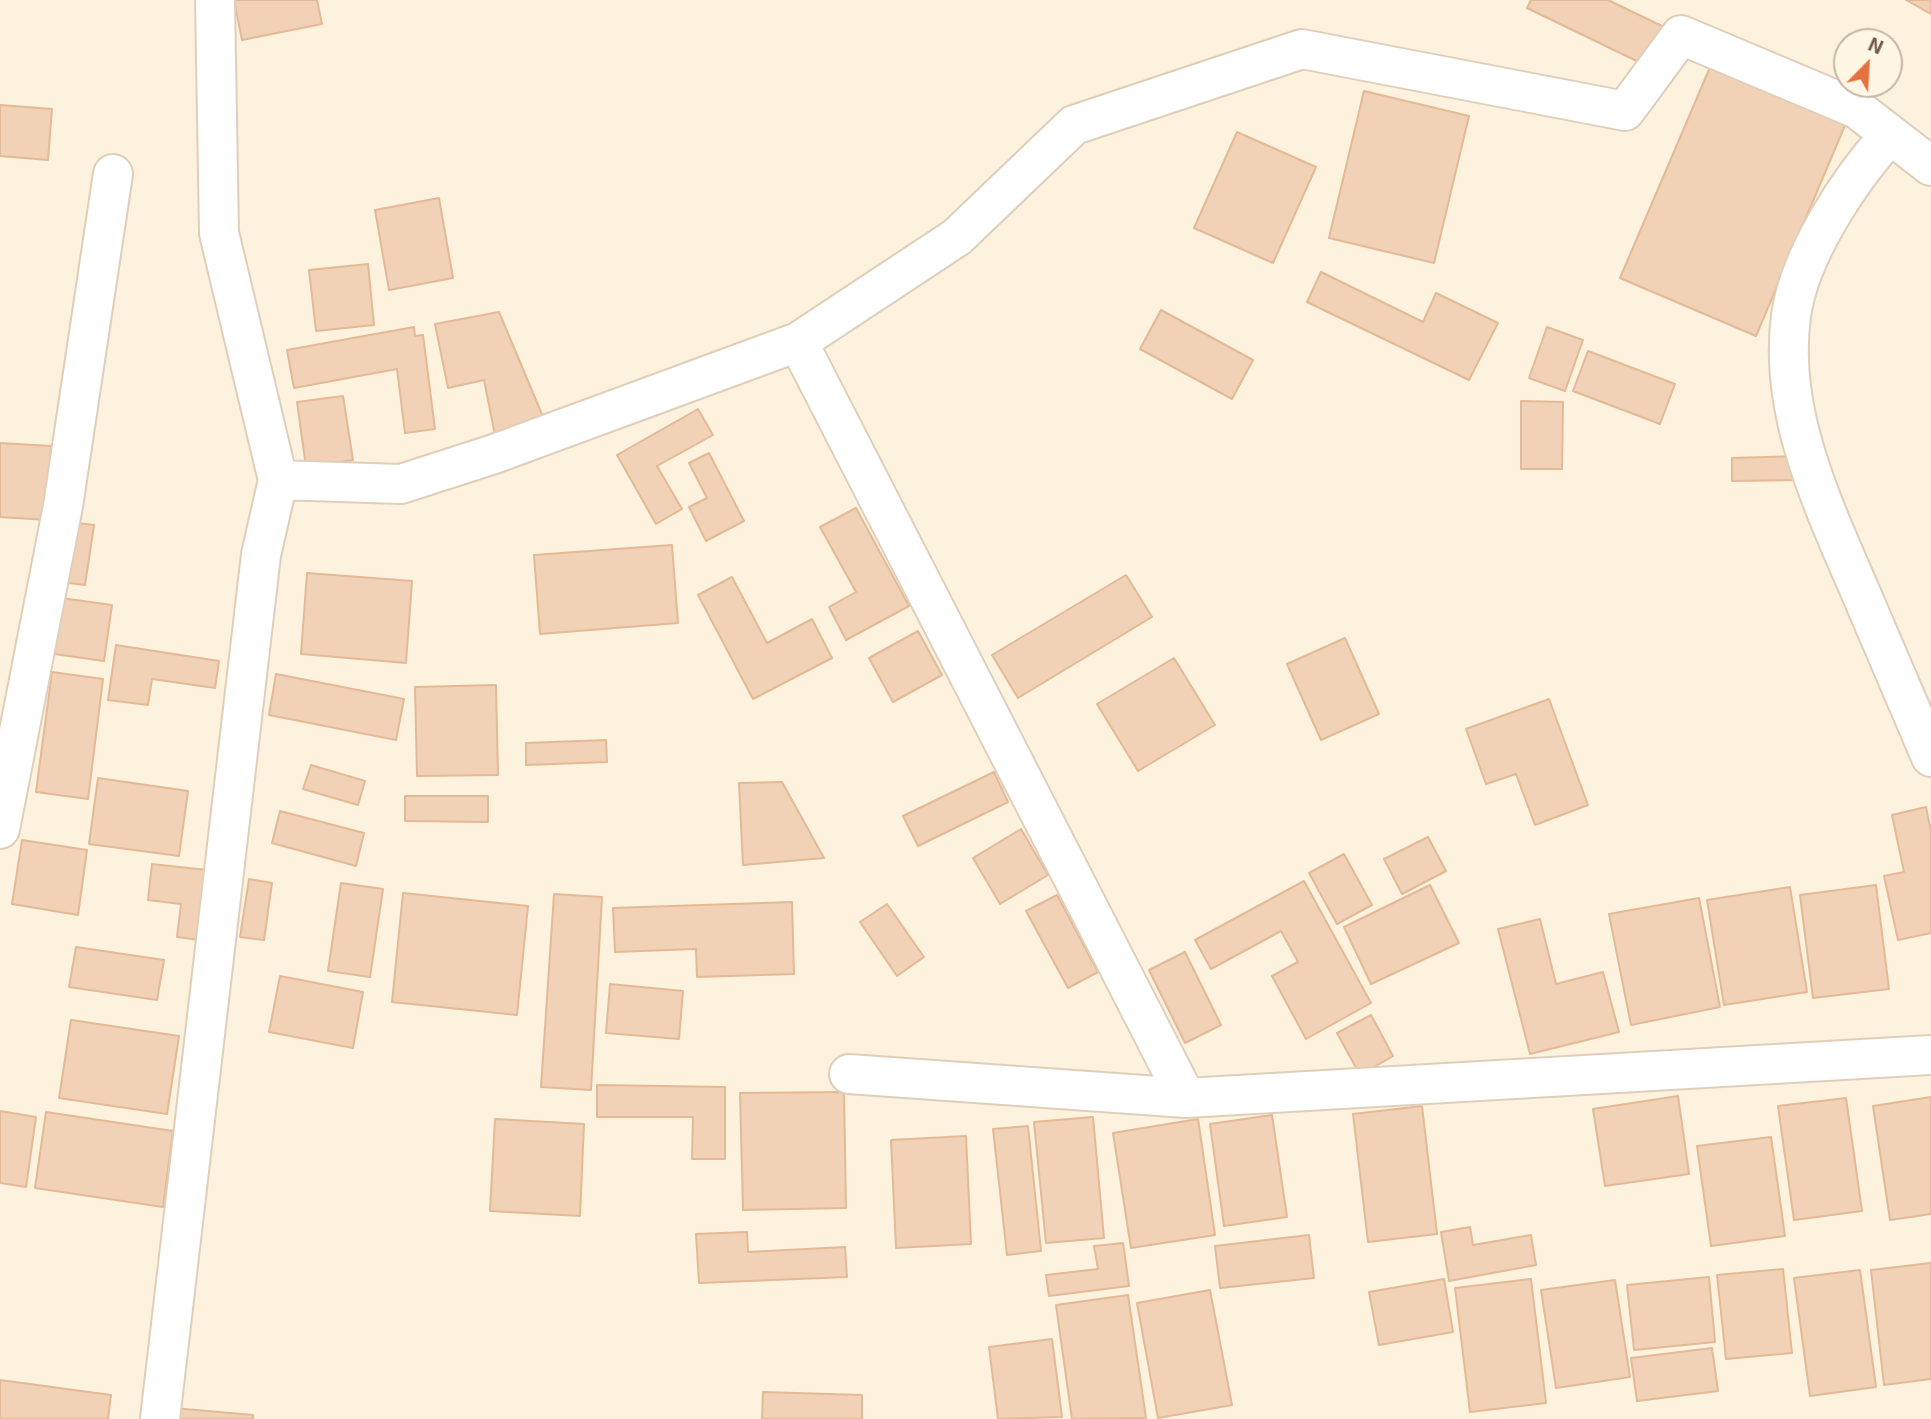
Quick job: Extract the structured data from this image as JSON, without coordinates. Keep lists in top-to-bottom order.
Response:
{
  "north": "top right"
}
